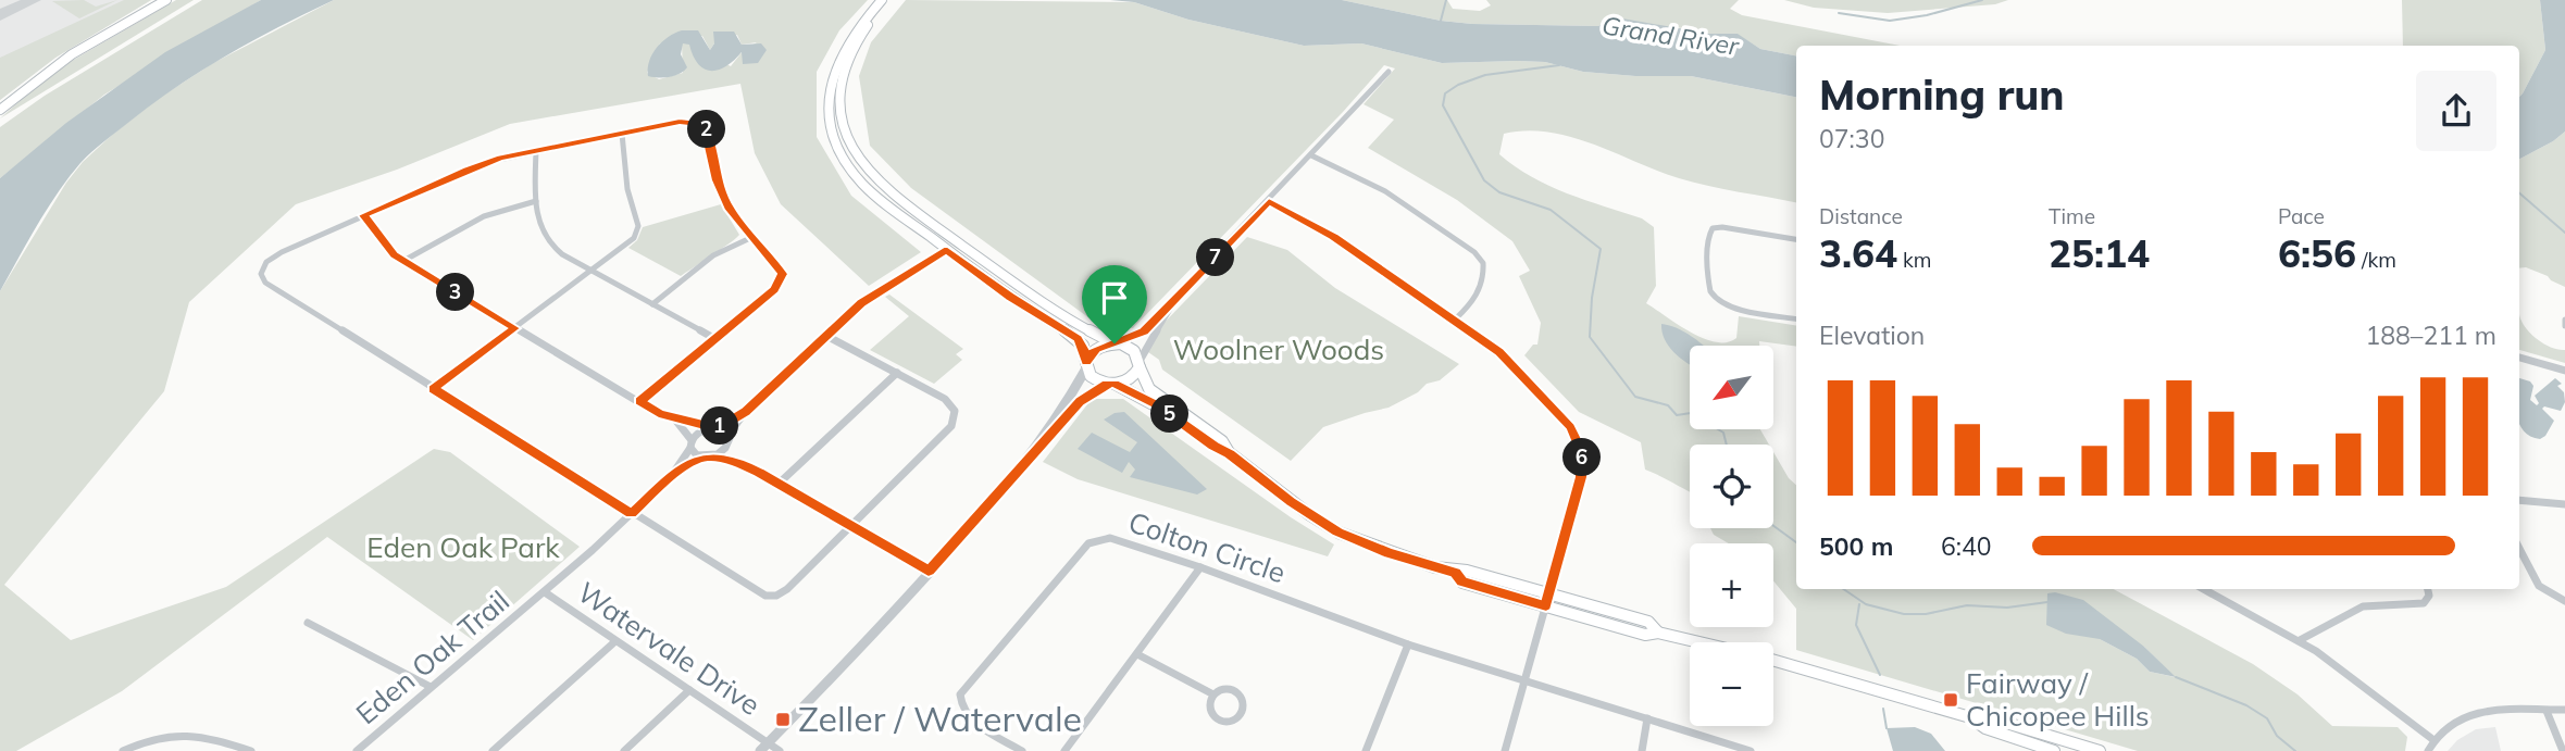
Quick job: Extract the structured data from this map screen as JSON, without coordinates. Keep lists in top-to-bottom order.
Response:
{
  "streets": {
    "street": ["Colton Circle", "Watervale Drive", "Eden Oak Trail"]
  },
  "crossings": [
    ["Watervale Drive", "Eden Oak Trail"]
  ],
  "water": ["Grand River"],
  "parks": ["Woolner Woods", "Eden Oak Park"],
  "places": {
    "transit": ["Fairway / Chicopee Hills", "Zeller / Watervale"]
  },
  "north": "bottom left",
  "page": {
    "heading": ["Morning run", "07:30"],
    "pins": [
      "2",
      "7",
      "3",
      "5",
      "1",
      "6"
    ],
    "stats": [
      ["Distance", "3.64 km"],
      ["Time", "25:14"],
      ["Pace", "6:56 /km"]
    ],
    "chart": ["Elevation", "188–211 m"],
    "map_buttons": ["+", "−"],
    "list": [
      {
        "name": "500 m",
        "note": "6:40"
      }
    ]
  }
}
